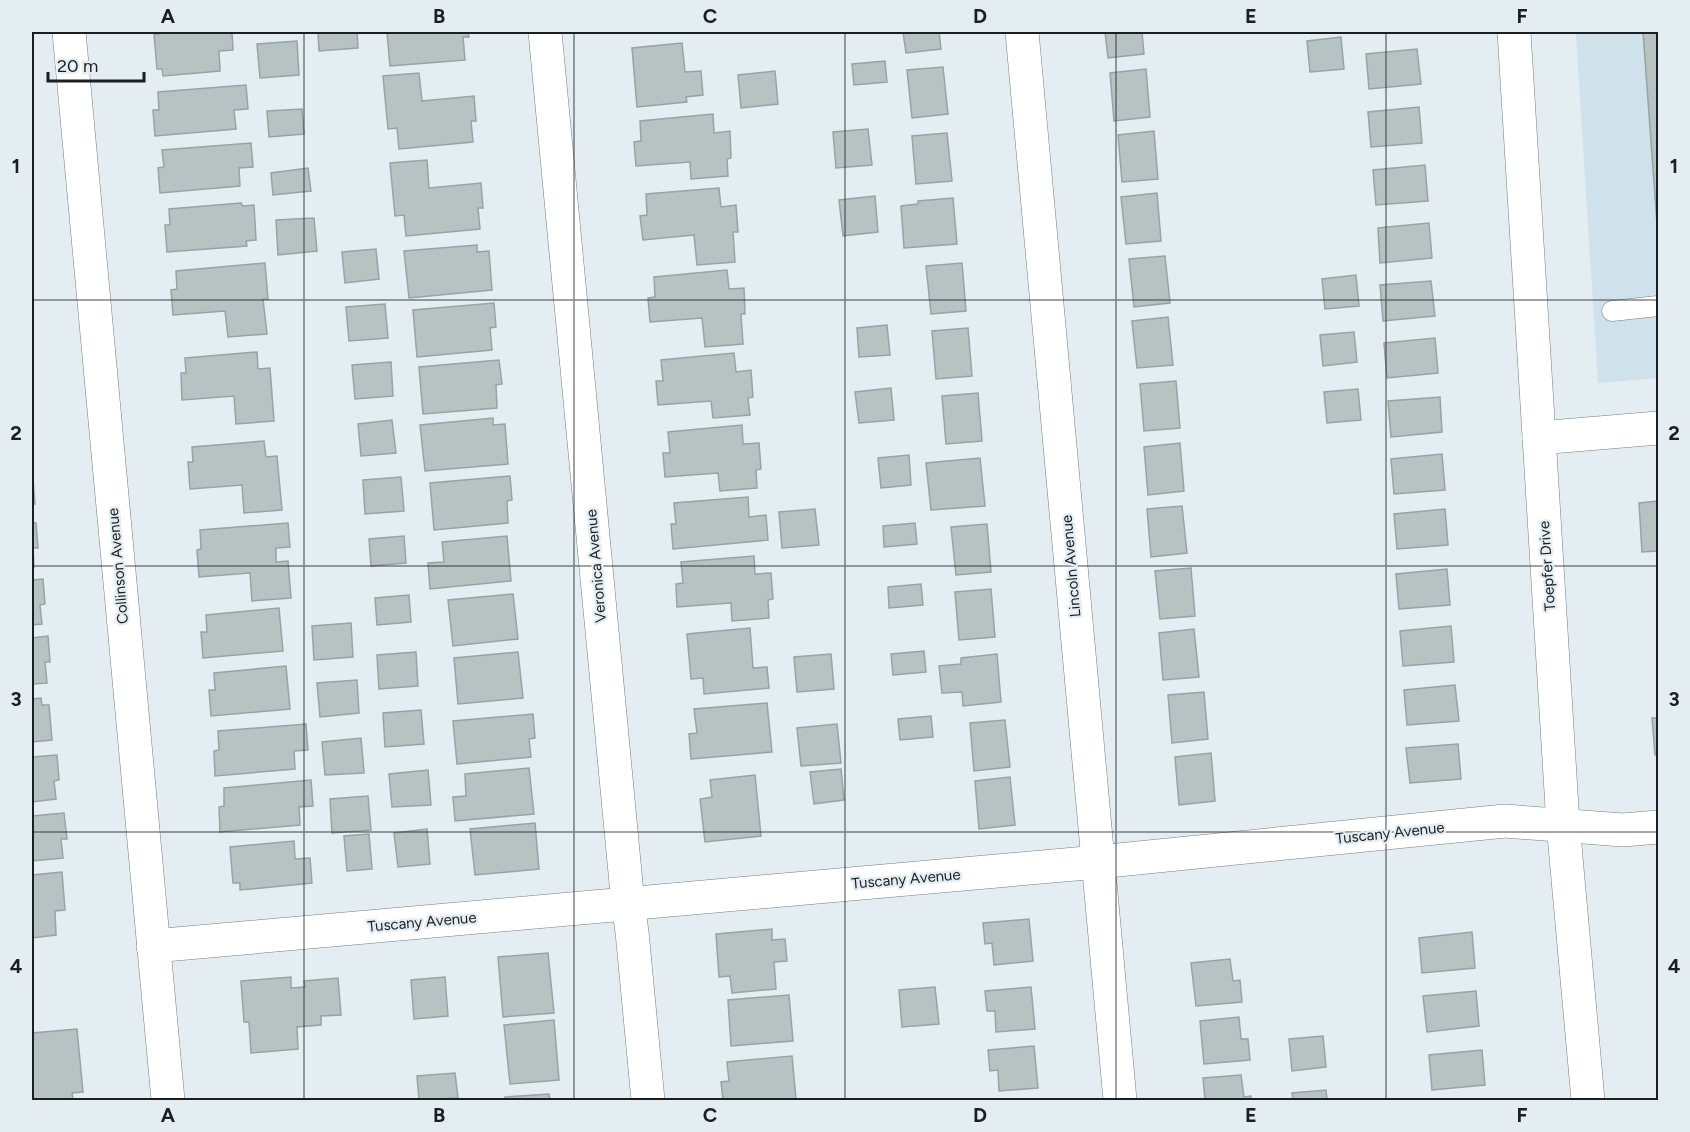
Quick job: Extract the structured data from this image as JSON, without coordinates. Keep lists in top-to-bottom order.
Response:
{
  "streets": {
    "street": [
      "Collinson Avenue",
      "Veronica Avenue",
      "Lincoln Avenue",
      "Toepfer Drive",
      "Tuscany Avenue"
    ]
  },
  "crossings": [
    ["Collinson Avenue", "Tuscany Avenue"],
    ["Veronica Avenue", "Tuscany Avenue"],
    ["Lincoln Avenue", "Tuscany Avenue"],
    ["Toepfer Drive", "Tuscany Avenue"]
  ],
  "scale_bar": "20 m",
  "grid": {
    "columns": [
      "A",
      "B",
      "C",
      "D",
      "E",
      "F"
    ],
    "rows": [
      "1",
      "2",
      "3",
      "4"
    ]
  }
}
